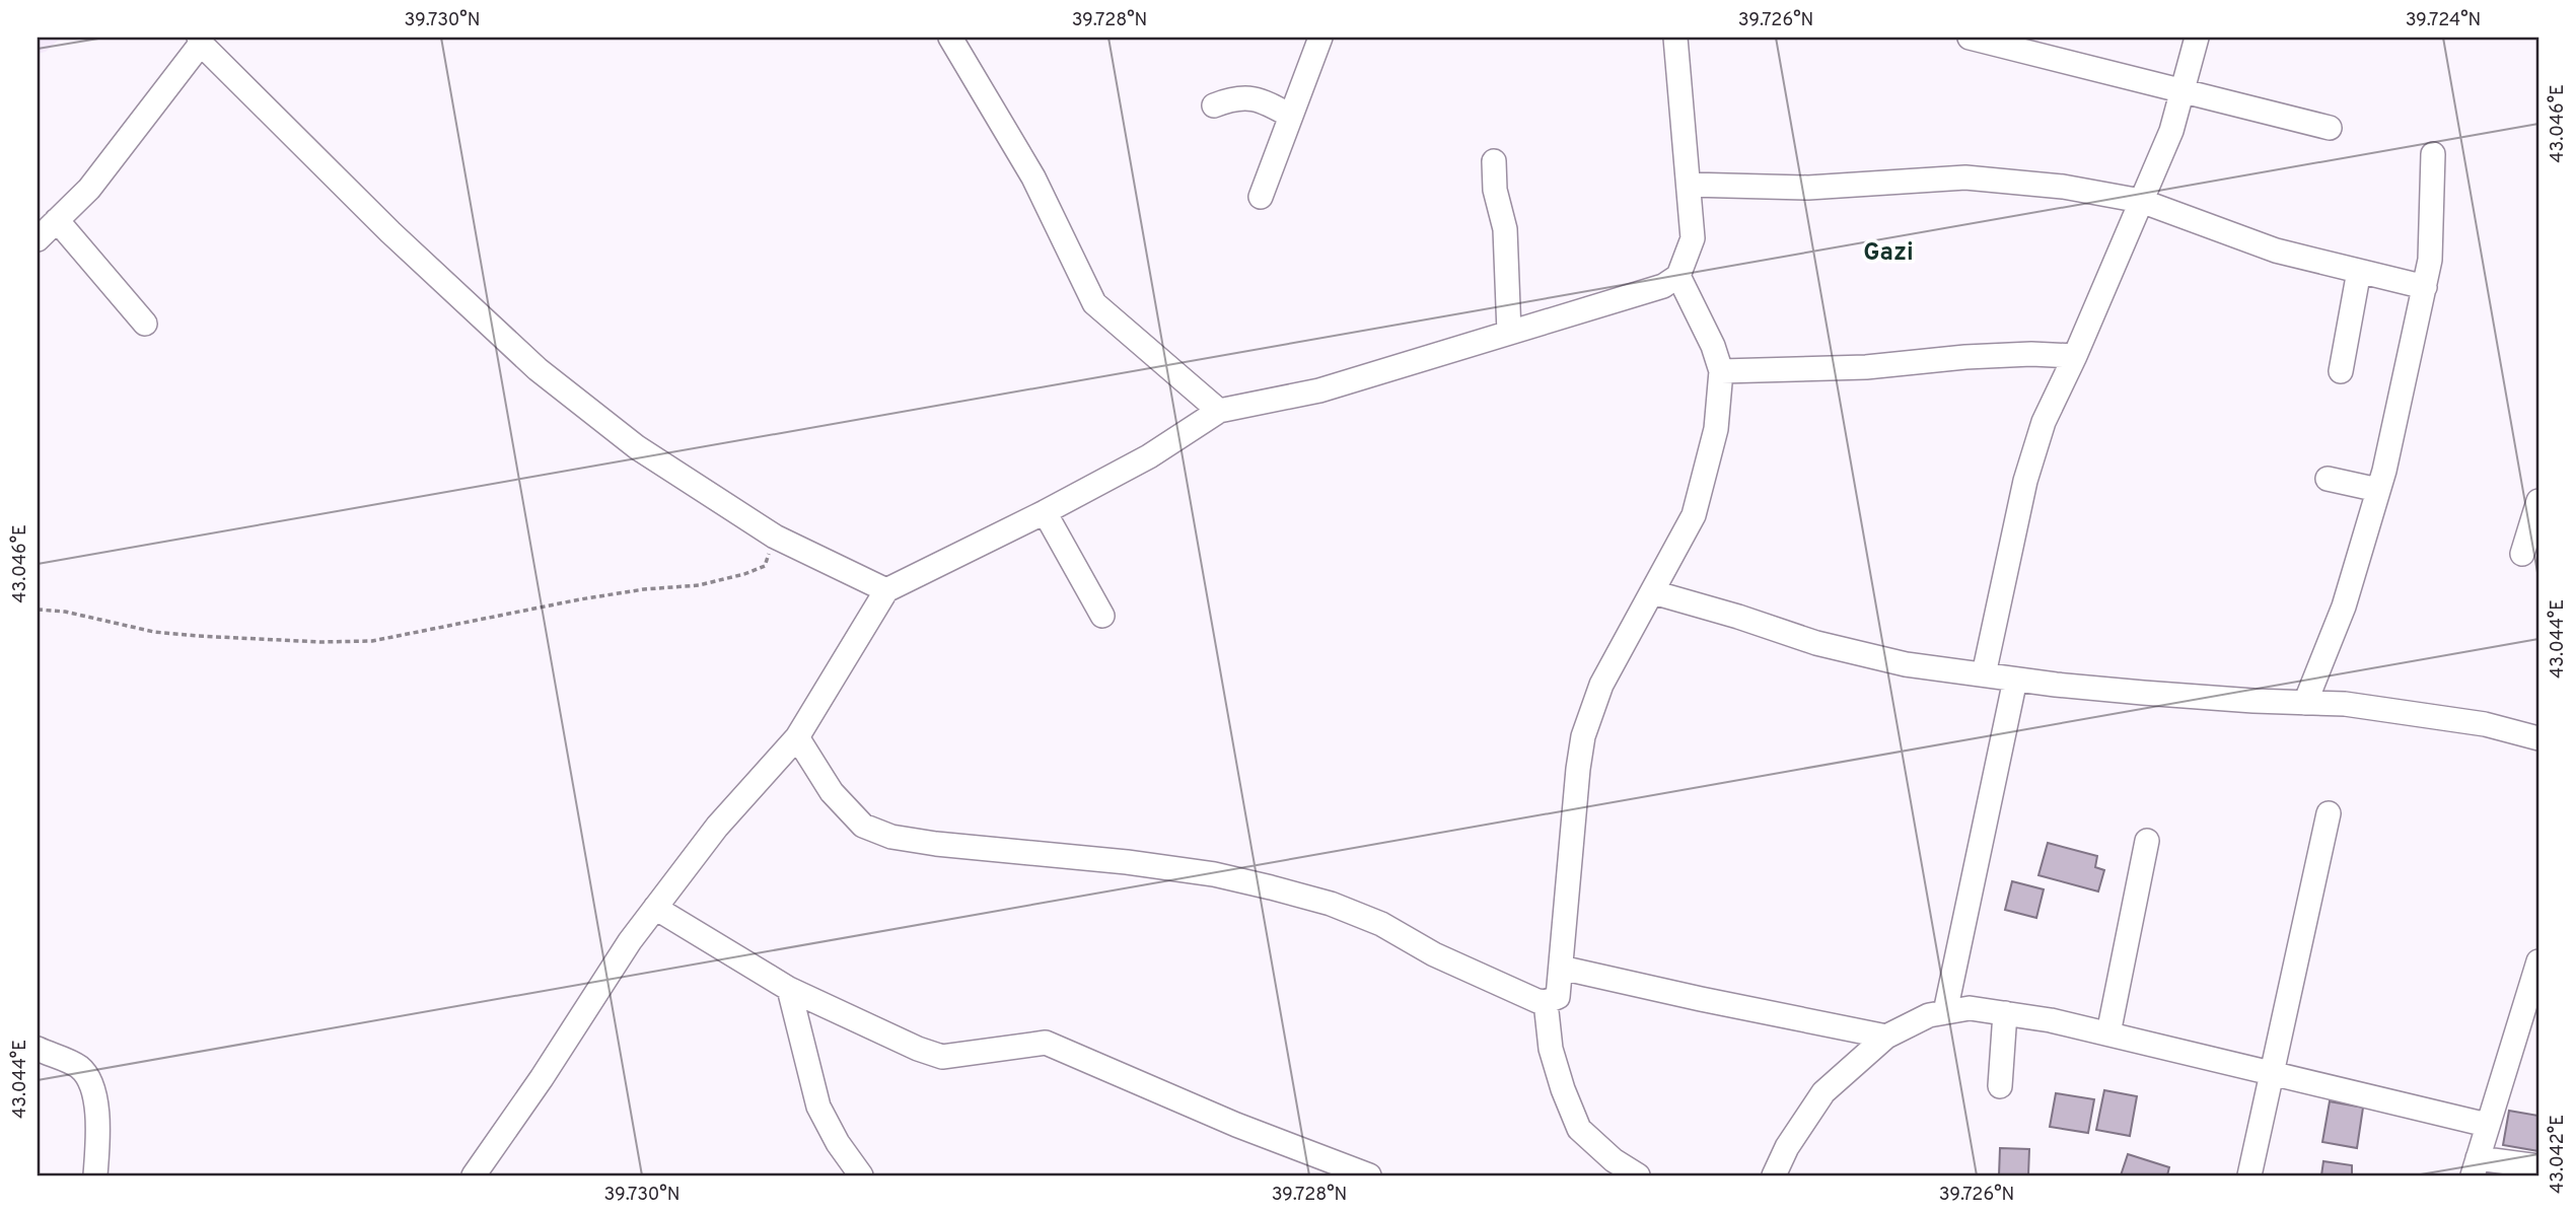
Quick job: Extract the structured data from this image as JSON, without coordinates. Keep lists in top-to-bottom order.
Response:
{
  "districts": ["Gazi"],
  "coordinates": [
    "39.730°N",
    "39.728°N",
    "39.726°N",
    "39.724°N",
    "43.046°E",
    "43.044°E",
    "43.042°E"
  ]
}
